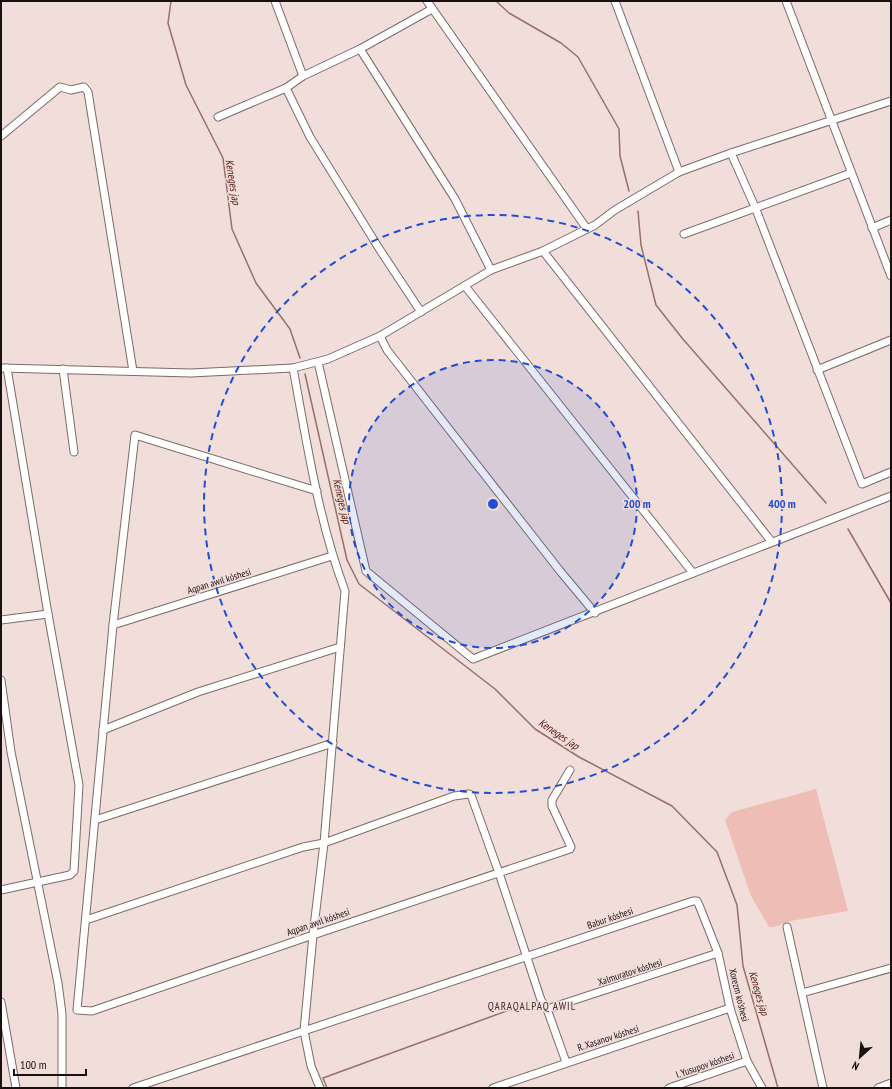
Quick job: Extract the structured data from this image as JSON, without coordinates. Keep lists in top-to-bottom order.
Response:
{
  "streets": {
    "street": [
      "Aqpan awıl kóshesi",
      "Babur kóshesi",
      "Xalmuratov kóshesi",
      "Xorezm ko'shesi",
      "R. Xasanov kóshesi",
      "I. Yusupov kóshesi"
    ]
  },
  "crossings": [
    ["Babur kóshesi", "Xorezm ko'shesi"],
    ["Xalmuratov kóshesi", "Xorezm ko'shesi"],
    ["Xorezm ko'shesi", "R. Xasanov kóshesi"],
    ["Xorezm ko'shesi", "I. Yusupov kóshesi"]
  ],
  "districts": ["QARAQALPAQ AWIL"],
  "water": ["Keneges jap"],
  "scale_bar": "100 m",
  "north": "bottom left",
  "rings": ["200 m", "400 m"]
}
